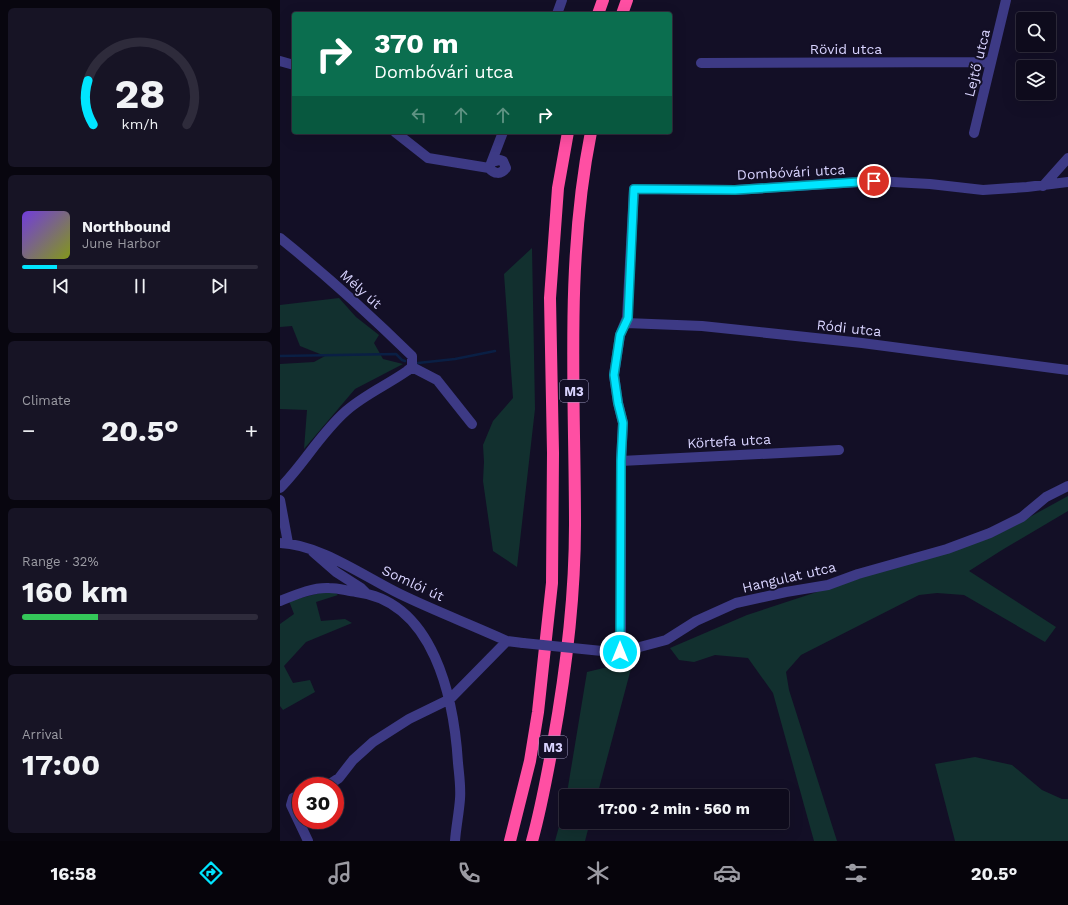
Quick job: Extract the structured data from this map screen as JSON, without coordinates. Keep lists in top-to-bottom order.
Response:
{
  "streets": {
    "highway": ["M3"],
    "street": [
      "Rövid utca",
      "Lejtő utca",
      "Dombóvári utca",
      "Mély út",
      "Ródi utca",
      "Körtefa utca",
      "Hangulat utca",
      "Somlói út"
    ]
  },
  "crossings": [
    ["Rövid utca", "Lejtő utca"],
    ["Dombóvári utca", "Ródi utca"],
    ["Hangulat utca", "Somlói út"]
  ],
  "page": {
    "turn": ["370 m", "Dombóvári utca"],
    "song": ["Northbound", "June Harbor"],
    "tile": [
      "Climate",
      ["Range · 32%", "160 km"],
      ["Arrival", "17:00"]
    ],
    "heat": ["−", "20.5°", "+"],
    "limit": "30",
    "trip": "17:00 · 2 min · 560 m",
    "tabs": ["16:58", "20.5°"],
    "gauge": ["28", "km/h"]
  }
}
